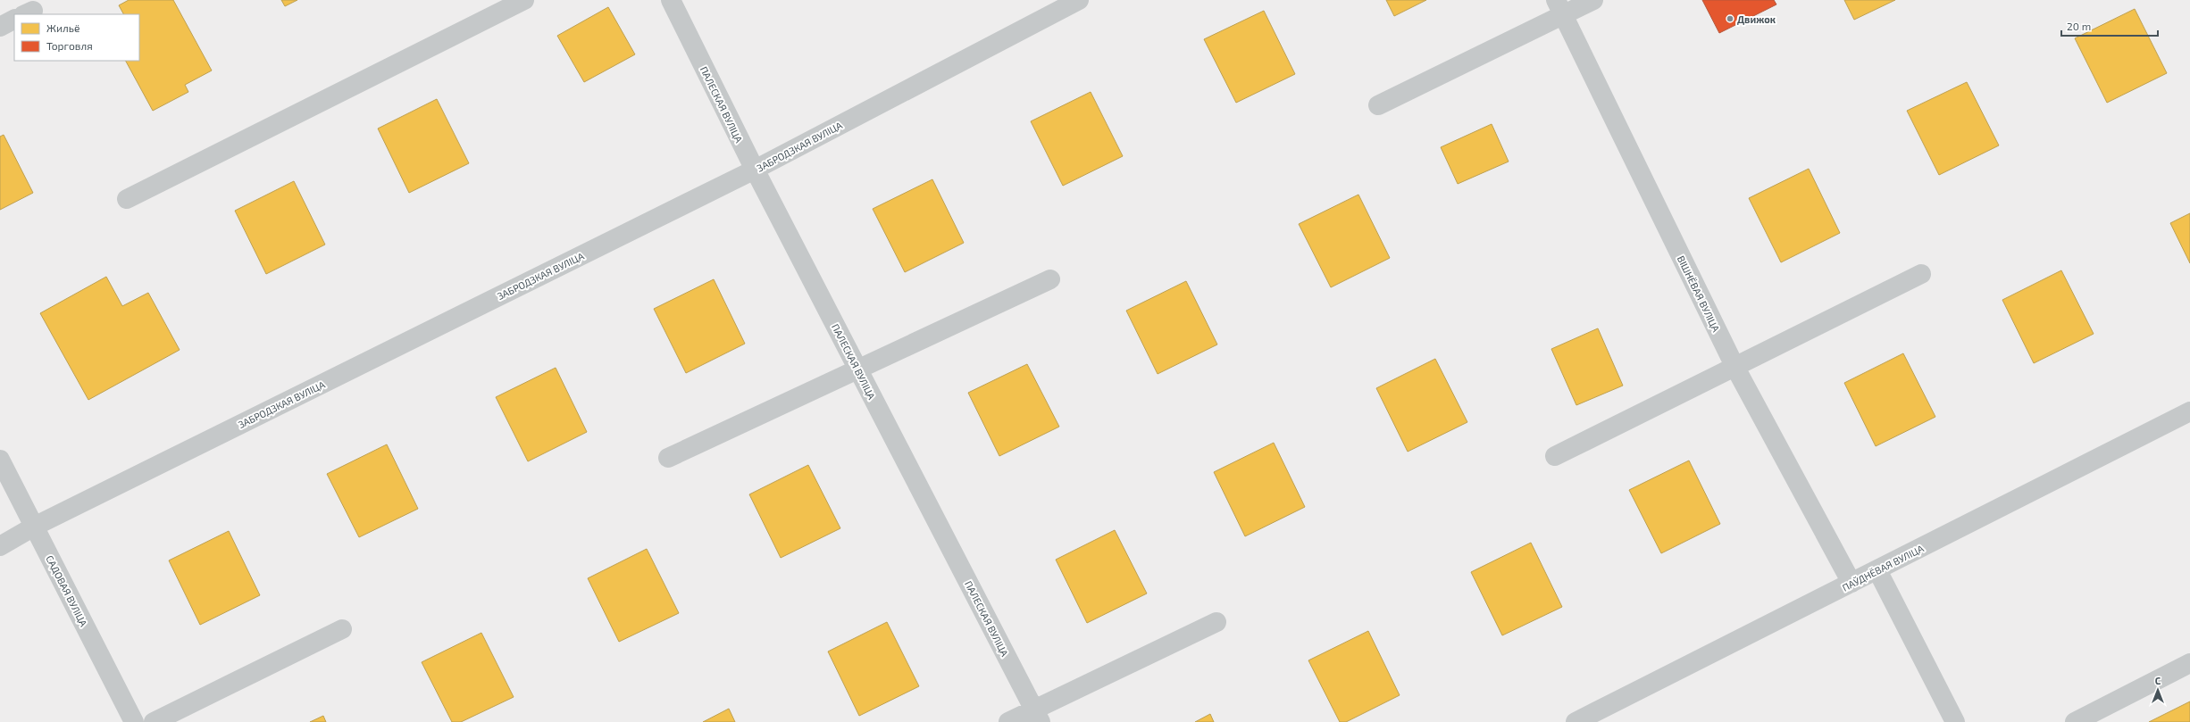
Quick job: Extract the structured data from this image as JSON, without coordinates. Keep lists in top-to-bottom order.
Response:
{
  "streets": {
    "street": [
      "ПАЛЕСКАЯ ВУЛІЦА",
      "ЗАБРОДЗКАЯ ВУЛІЦА",
      "ВІШНЁВАЯ ВУЛІЦА",
      "ПАЎДНЁВАЯ ВУЛІЦА",
      "САДОВАЯ ВУЛІЦА"
    ]
  },
  "crossings": [
    ["ПАЛЕСКАЯ ВУЛІЦА", "ЗАБРОДЗКАЯ ВУЛІЦА"],
    ["ЗАБРОДЗКАЯ ВУЛІЦА", "САДОВАЯ ВУЛІЦА"],
    ["ВІШНЁВАЯ ВУЛІЦА", "ПАЎДНЁВАЯ ВУЛІЦА"]
  ],
  "places": ["Движок"],
  "legend": ["Жильё", "Торговля"],
  "scale_bar": "20 m",
  "north": "top"
}
